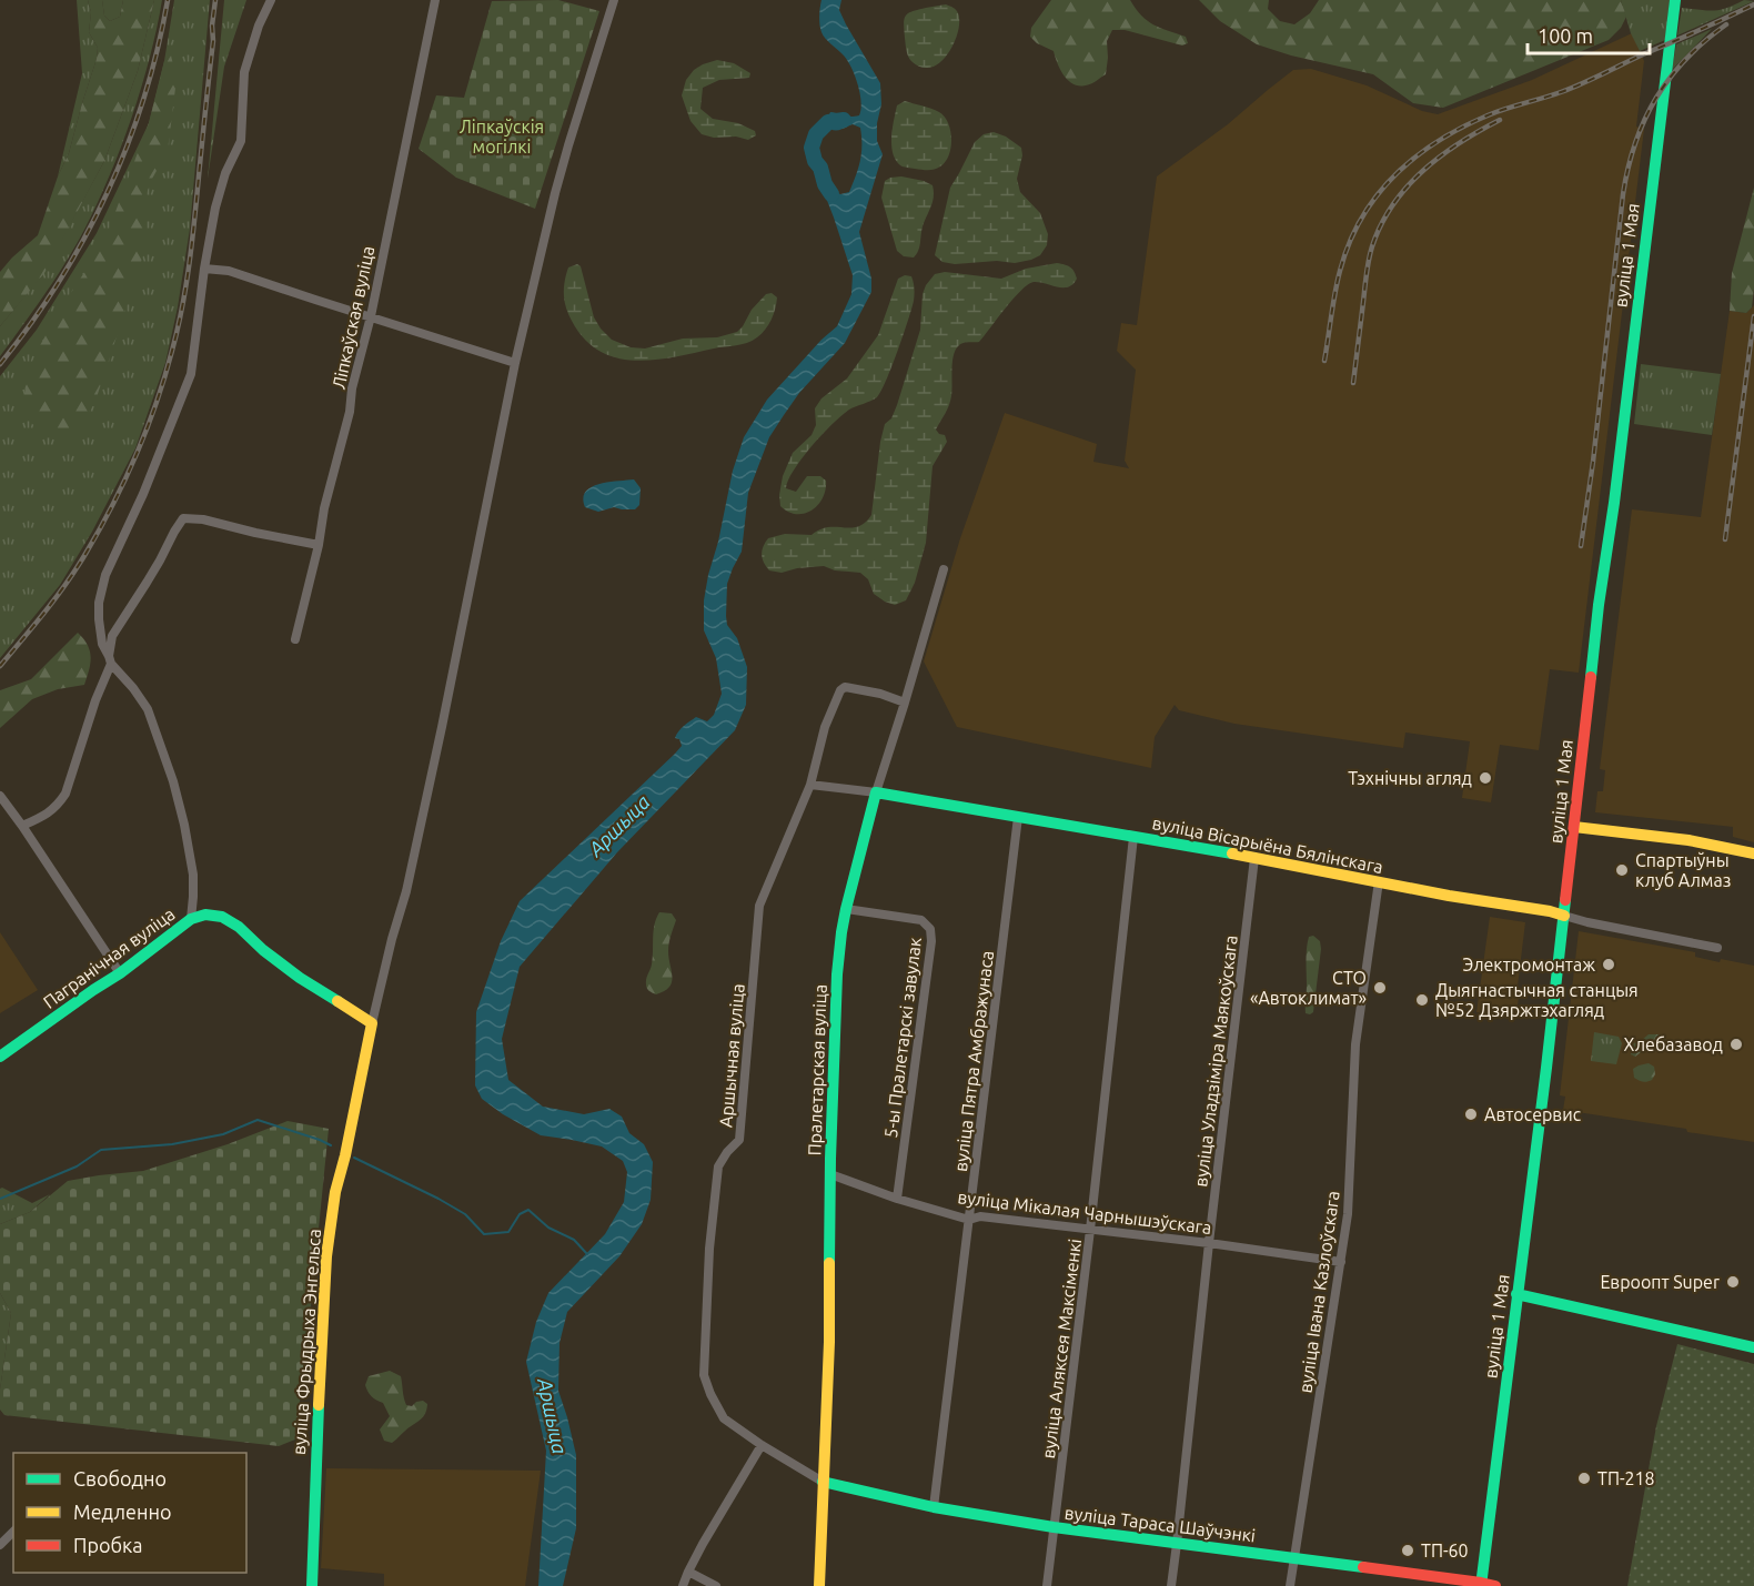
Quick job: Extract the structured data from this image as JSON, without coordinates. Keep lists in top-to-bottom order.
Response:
{
  "streets": {
    "street": [
      "вуліца 1 Мая",
      "Ліпкаўская вуліца",
      "вуліца Вісарыёна Бялінскага",
      "Пагранічная вуліца",
      "5-ы Пралетарскі завулак",
      "Аршычная вуліца",
      "вуліца Пятра Амбражунаса",
      "вуліца Уладзіміра Маякоўскага",
      "Пралетарская вуліца",
      "вуліца Мікалая Чарнышэўскага",
      "вуліца Івана Казлоўскага",
      "вуліца Фрыдрыха Энгельса",
      "вуліца Аляксея Максіменкі",
      "вуліца Тараса Шаўчэнкі"
    ]
  },
  "crossings": [
    ["вуліца 1 Мая", "вуліца Вісарыёна Бялінскага"],
    ["вуліца 1 Мая", "вуліца Тараса Шаўчэнкі"],
    ["вуліца Вісарыёна Бялінскага", "Аршычная вуліца"],
    ["вуліца Вісарыёна Бялінскага", "вуліца Пятра Амбражунаса"],
    ["вуліца Вісарыёна Бялінскага", "вуліца Уладзіміра Маякоўскага"],
    ["вуліца Вісарыёна Бялінскага", "Пралетарская вуліца"],
    ["вуліца Вісарыёна Бялінскага", "вуліца Івана Казлоўскага"],
    ["вуліца Вісарыёна Бялінскага", "вуліца Аляксея Максіменкі"],
    ["Пагранічная вуліца", "вуліца Фрыдрыха Энгельса"],
    ["5-ы Пралетарскі завулак", "Пралетарская вуліца"],
    ["5-ы Пралетарскі завулак", "вуліца Мікалая Чарнышэўскага"],
    ["Аршычная вуліца", "Пралетарская вуліца"],
    ["Аршычная вуліца", "вуліца Тараса Шаўчэнкі"],
    ["вуліца Пятра Амбражунаса", "вуліца Мікалая Чарнышэўскага"],
    ["вуліца Пятра Амбражунаса", "вуліца Тараса Шаўчэнкі"],
    ["вуліца Уладзіміра Маякоўскага", "вуліца Мікалая Чарнышэўскага"],
    ["вуліца Уладзіміра Маякоўскага", "вуліца Тараса Шаўчэнкі"],
    ["Пралетарская вуліца", "вуліца Мікалая Чарнышэўскага"],
    ["Пралетарская вуліца", "вуліца Тараса Шаўчэнкі"],
    ["вуліца Мікалая Чарнышэўскага", "вуліца Івана Казлоўскага"],
    ["вуліца Мікалая Чарнышэўскага", "вуліца Аляксея Максіменкі"],
    ["вуліца Івана Казлоўскага", "вуліца Тараса Шаўчэнкі"],
    ["вуліца Аляксея Максіменкі", "вуліца Тараса Шаўчэнкі"]
  ],
  "water": ["Аршыца"],
  "parks": ["Ліпкаўскія могілкі"],
  "places": [
    "Тэхнічны агляд",
    "Спартыўны клуб Алмаз",
    "Электромонтаж",
    "СТО «Автоклимат»",
    "Дыягнастычная станцыя №52 Дзяржтэхагляд",
    "Хлебазавод",
    "Автосервис",
    "Евроопт Super",
    "ТП-218",
    "ТП-60"
  ],
  "legend": ["Свободно", "Медленно", "Пробка"],
  "scale_bar": "100 m"
}
